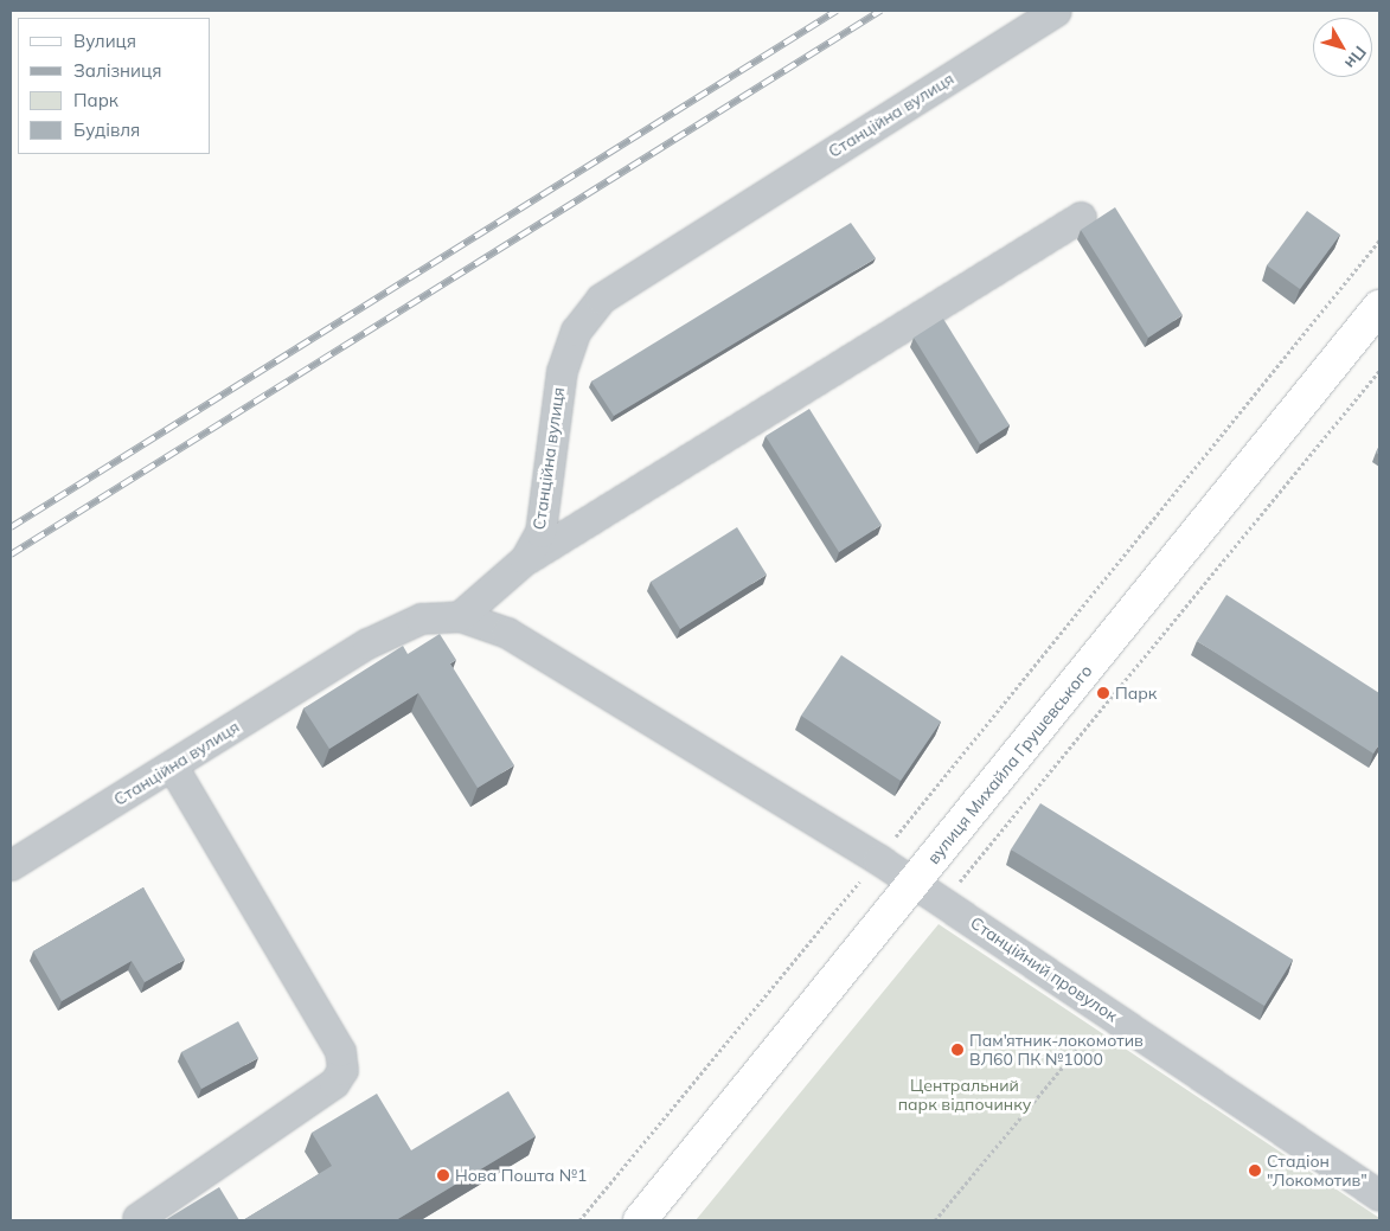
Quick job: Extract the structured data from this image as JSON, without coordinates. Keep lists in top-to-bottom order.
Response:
{
  "streets": {
    "main road": ["вулиця Михайла Грушевського"],
    "street": ["Станційна вулиця", "Станційний провулок"]
  },
  "crossings": [
    ["Станційна вулиця", "Станційний провулок"],
    ["вулиця Михайла Грушевського", "Станційний провулок"]
  ],
  "parks": ["Центральний парк відпочинку"],
  "places": [
    "Парк",
    "Пам'ятник-локомотив ВЛ60 ПК №1000",
    "Стадіон \"Локомотив\"",
    "Нова Пошта №1"
  ],
  "legend": [
    "Вулиця",
    "Залізниця",
    "Парк",
    "Будівля"
  ],
  "north": "bottom right"
}
